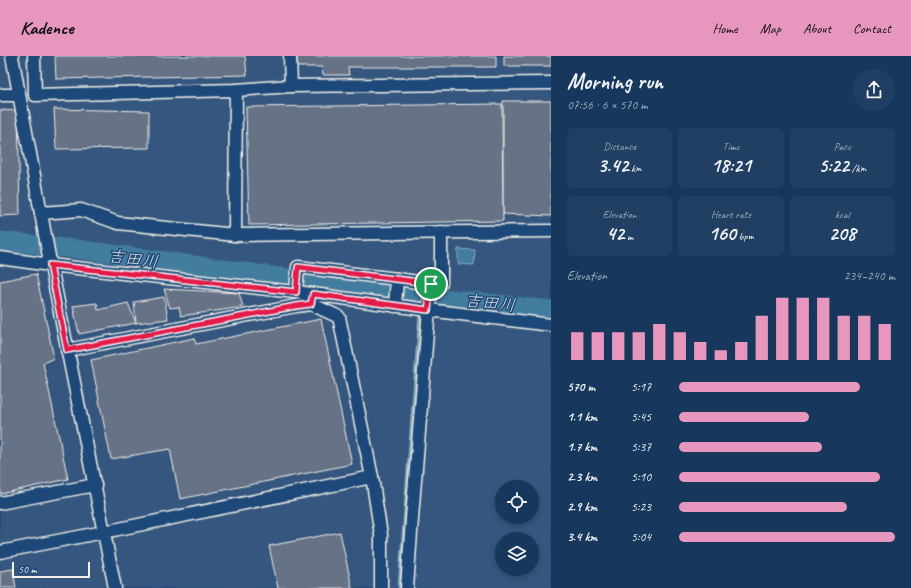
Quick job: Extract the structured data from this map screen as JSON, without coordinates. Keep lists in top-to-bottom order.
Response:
{
  "water": ["吉田川"],
  "scale_bar": "50 m",
  "page": {
    "header": "Kadence",
    "nav": [
      "Home",
      "Map",
      "About",
      "Contact"
    ],
    "heading": ["Morning run", "07:56 · 6 × 570 m"],
    "stats": [
      ["Distance", "3.42 km"],
      ["Time", "18:21"],
      ["Pace", "5:22 /km"],
      ["Elevation", "42 m"],
      ["Heart rate", "160 bpm"],
      ["kcal", "208"]
    ],
    "chart": ["Elevation", "234–240 m"],
    "list": [
      {
        "name": "570 m",
        "note": "5:17"
      },
      {
        "name": "1.1 km",
        "note": "5:45"
      },
      {
        "name": "1.7 km",
        "note": "5:37"
      },
      {
        "name": "2.3 km",
        "note": "5:10"
      },
      {
        "name": "2.9 km",
        "note": "5:23"
      },
      {
        "name": "3.4 km",
        "note": "5:04"
      }
    ],
    "scale": "50 m"
  }
}
